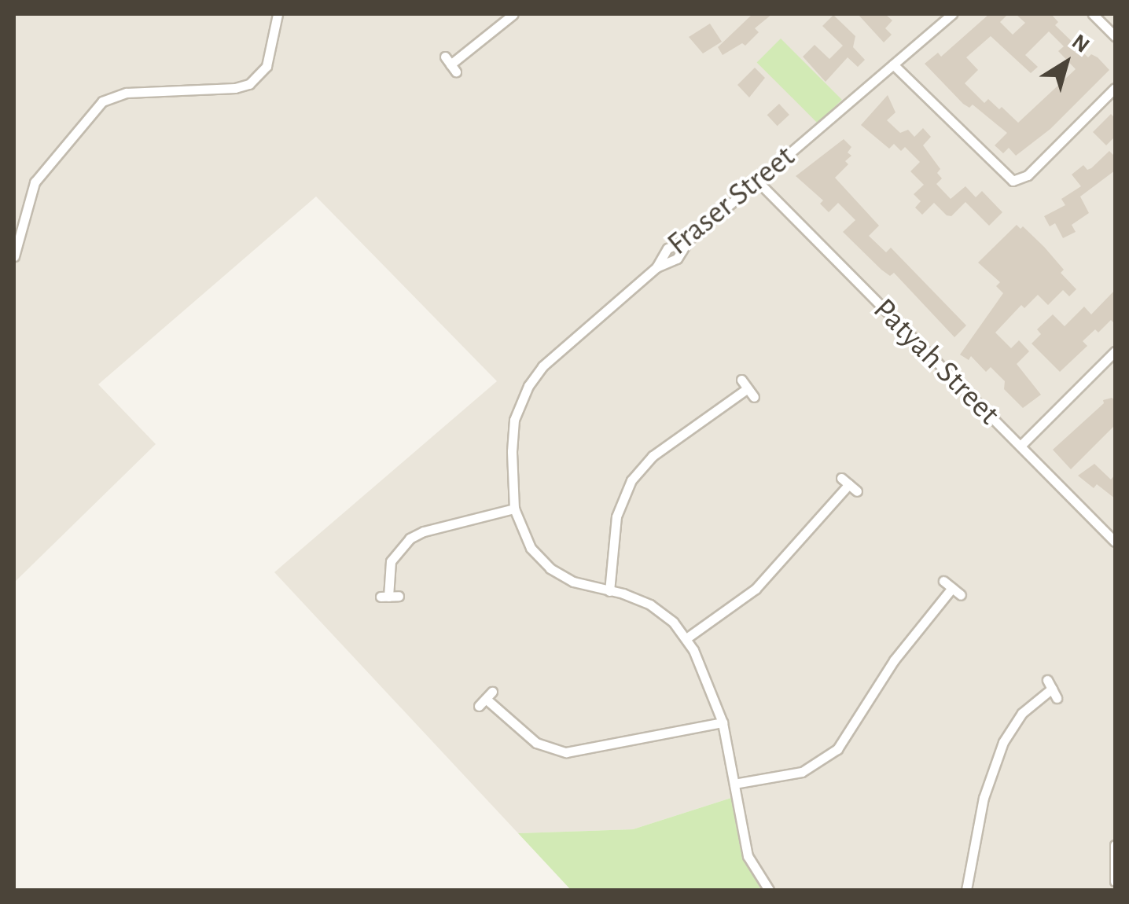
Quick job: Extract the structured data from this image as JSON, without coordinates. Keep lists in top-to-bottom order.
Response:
{
  "streets": {
    "street": ["Fraser Street", "Patyah Street"]
  },
  "crossings": [
    ["Fraser Street", "Patyah Street"]
  ],
  "north": "top right"
}
